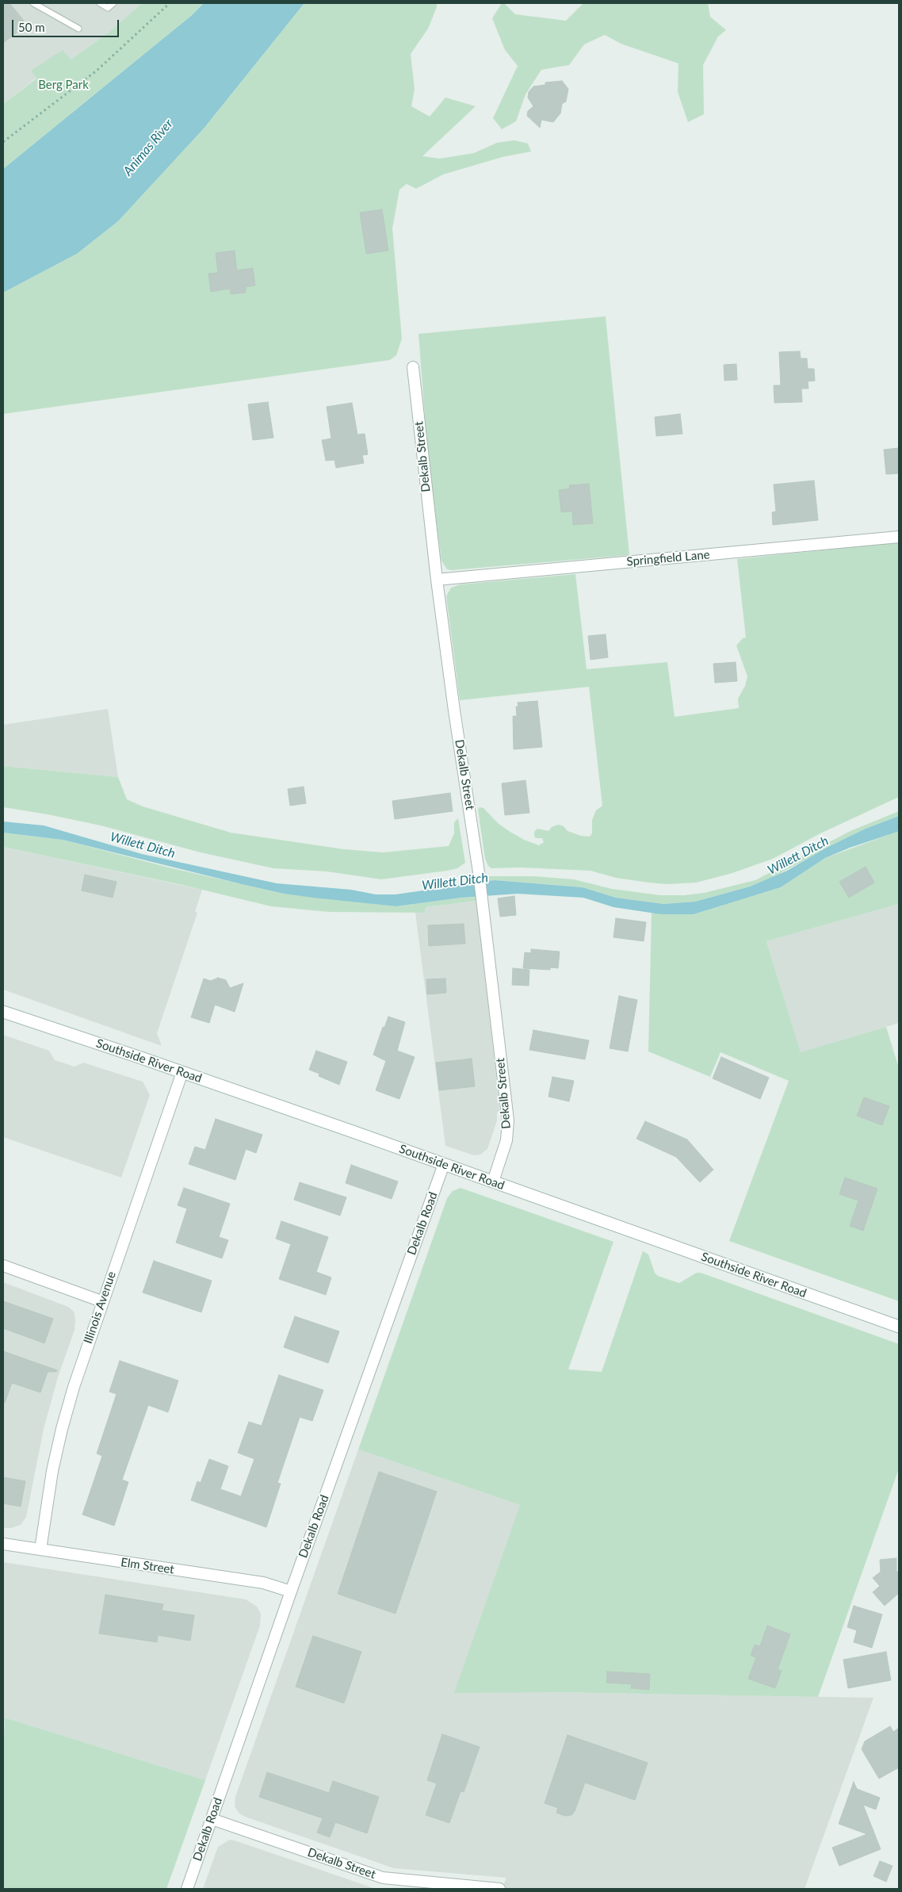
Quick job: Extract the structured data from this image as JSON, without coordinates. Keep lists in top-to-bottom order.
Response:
{
  "streets": {
    "main road": ["Southside River Road"],
    "street": [
      "Dekalb Street",
      "Springfield Lane",
      "Dekalb Road",
      "Illinois Avenue",
      "Elm Street"
    ]
  },
  "crossings": [
    ["Dekalb Street", "Springfield Lane"],
    ["Dekalb Street", "Southside River Road"],
    ["Dekalb Street", "Dekalb Road"],
    ["Southside River Road", "Dekalb Road"],
    ["Southside River Road", "Illinois Avenue"],
    ["Dekalb Road", "Elm Street"],
    ["Illinois Avenue", "Elm Street"]
  ],
  "water": ["Animas River", "Willett Ditch"],
  "parks": ["Berg Park"],
  "scale_bar": "50 m"
}
